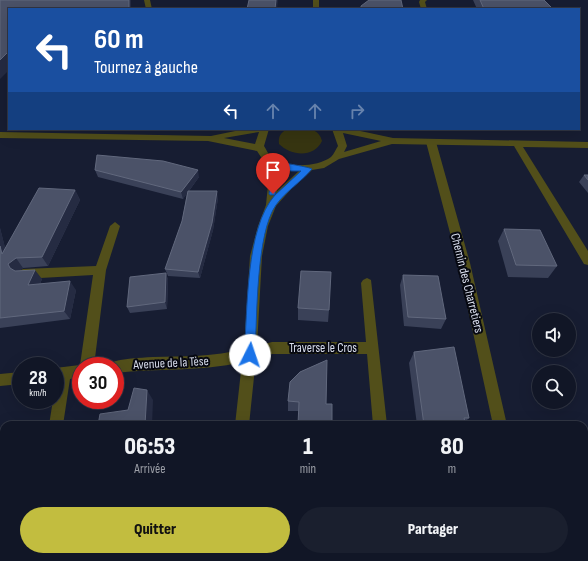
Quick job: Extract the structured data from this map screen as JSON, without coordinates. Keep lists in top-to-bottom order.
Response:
{
  "streets": {
    "street": ["Chemin des Charretiers", "Traverse le Cros", "Avenue de la Tèse"]
  },
  "crossings": [
    ["Traverse le Cros", "Avenue de la Tèse"]
  ],
  "page": {
    "turn": ["60 m", "Tournez à gauche"],
    "speed": "28 km/h",
    "limit": "30",
    "eta": [
      "06:53",
      "Arrivée",
      "1",
      "min",
      "80",
      "m"
    ],
    "buttons": ["Quitter", "Partager"]
  }
}
